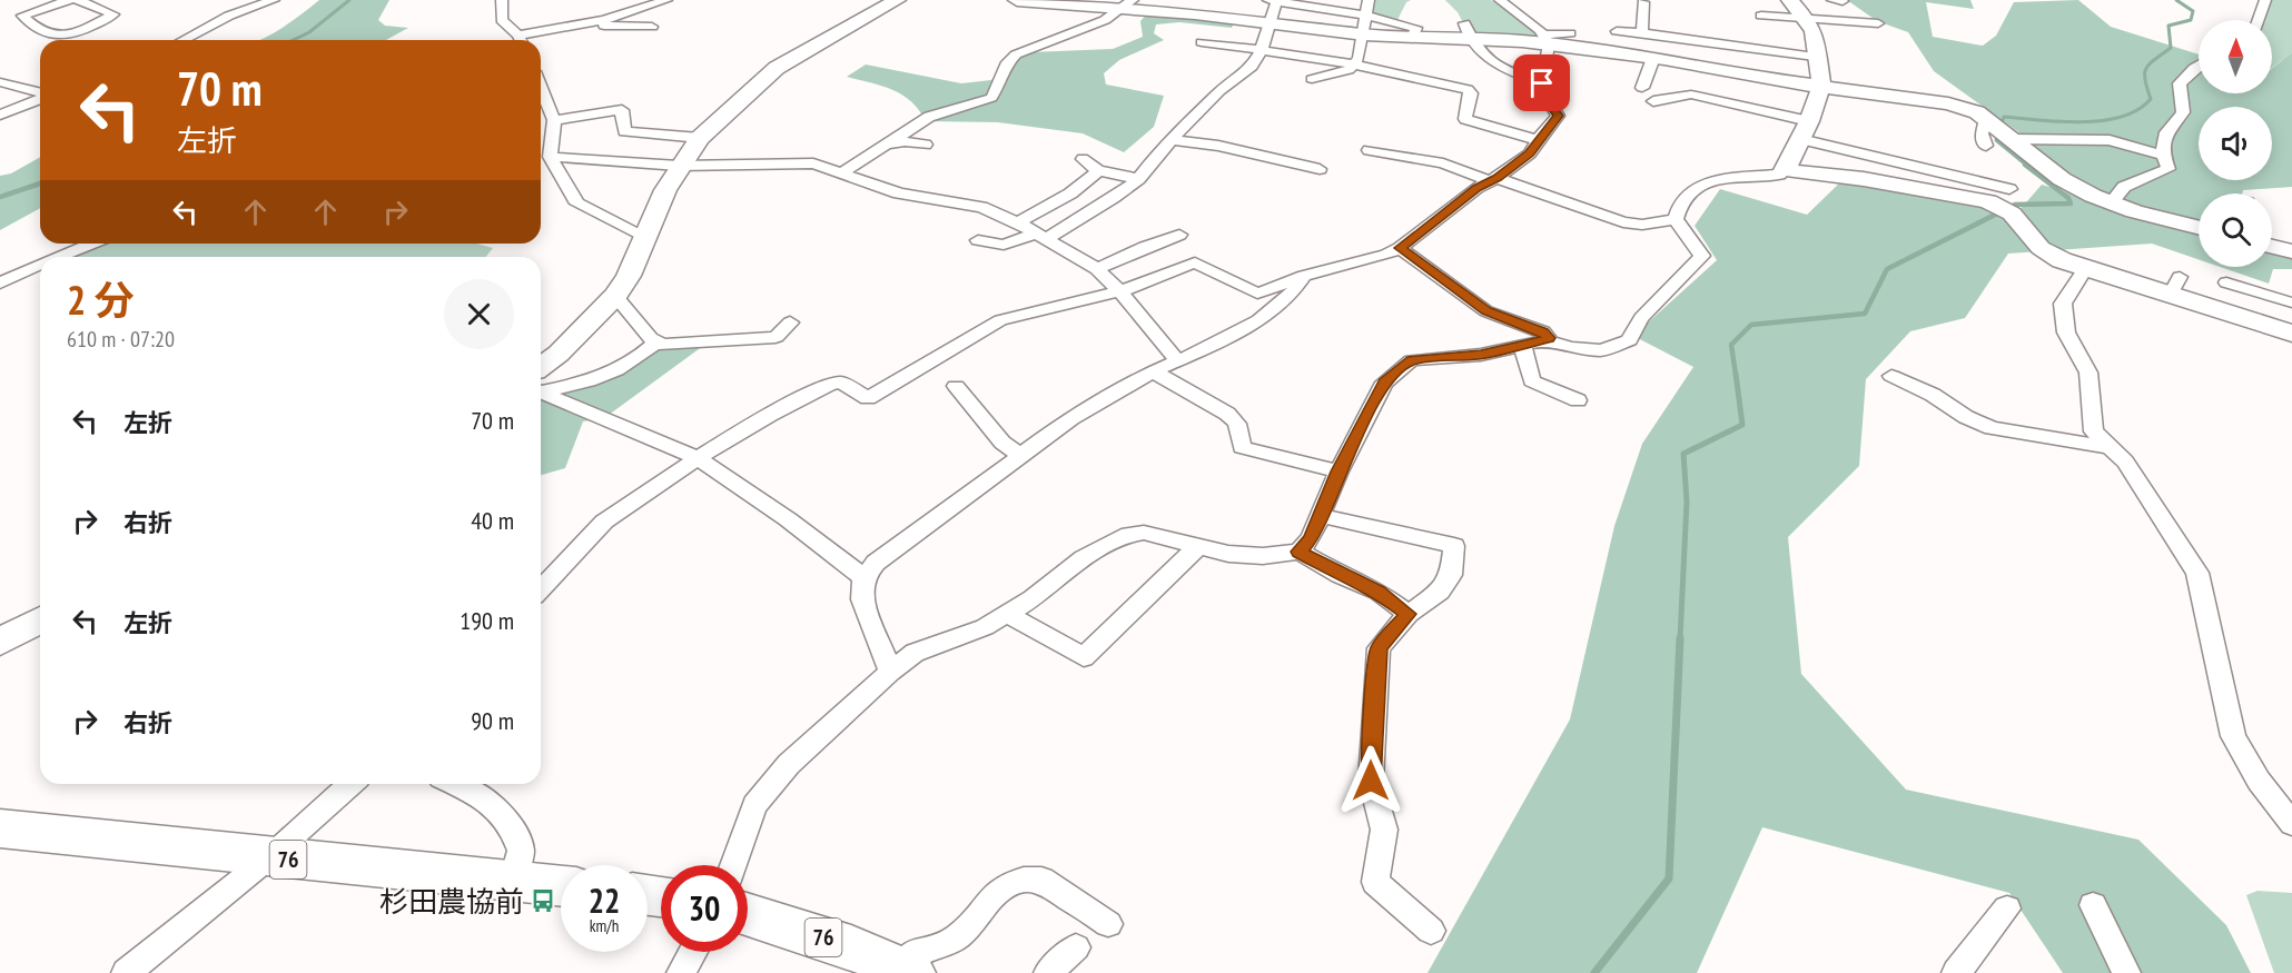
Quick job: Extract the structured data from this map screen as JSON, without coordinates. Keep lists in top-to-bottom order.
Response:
{
  "streets": {
    "main road": ["76"]
  },
  "places": {
    "bus stop": ["杉田農協前"]
  },
  "north": "top",
  "page": {
    "turn": ["70 m", "左折"],
    "heading": ["2 分", "610 m · 07:20"],
    "list": [
      {
        "name": "左折",
        "value": "70 m"
      },
      {
        "name": "右折",
        "value": "40 m"
      },
      {
        "name": "左折",
        "value": "190 m"
      },
      {
        "name": "右折",
        "value": "90 m"
      }
    ],
    "speed": "22 km/h",
    "limit": "30"
  }
}
